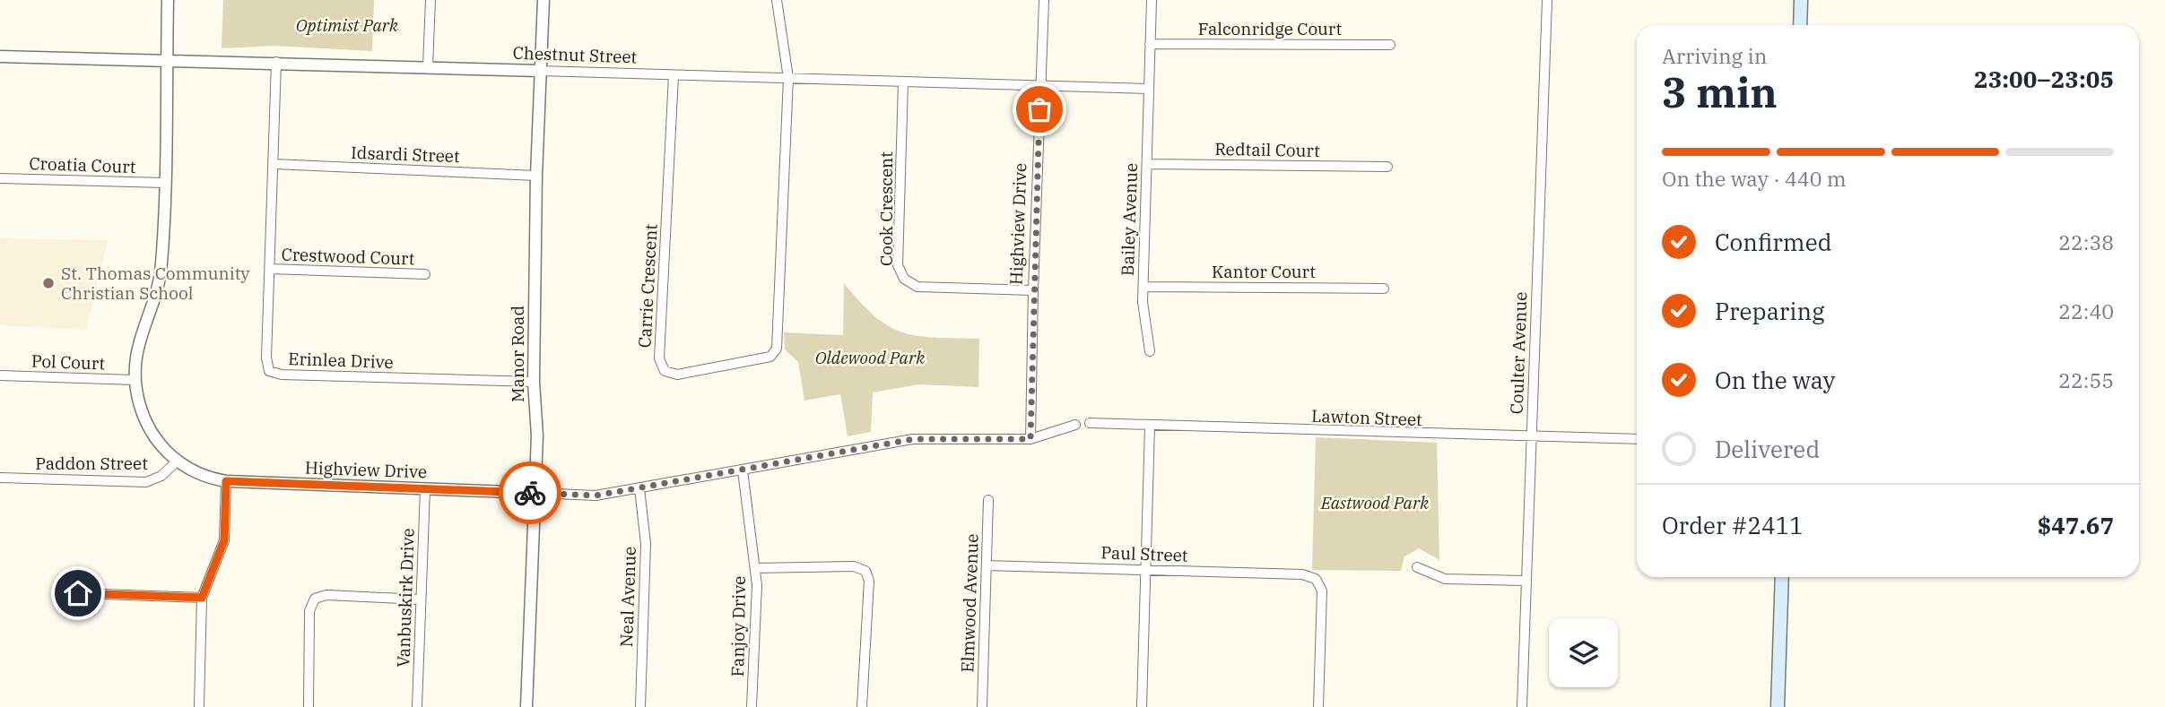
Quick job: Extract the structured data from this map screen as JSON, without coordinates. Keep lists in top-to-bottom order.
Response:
{
  "streets": {
    "street": [
      "Falconridge Court",
      "Chestnut Street",
      "Redtail Court",
      "Idsardi Street",
      "Croatia Court",
      "Cook Crescent",
      "Bailey Avenue",
      "Highview Drive",
      "Crestwood Court",
      "Kantor Court",
      "Carrie Crescent",
      "Coulter Avenue",
      "Manor Road",
      "Erinlea Drive",
      "Pol Court",
      "Lawton Street",
      "Paddon Street",
      "Paul Street",
      "Neal Avenue",
      "Vanbuskirk Drive",
      "Elmwood Avenue",
      "Fanjoy Drive"
    ]
  },
  "crossings": [
    ["Chestnut Street", "Cook Crescent"],
    ["Chestnut Street", "Bailey Avenue"],
    ["Chestnut Street", "Highview Drive"],
    ["Chestnut Street", "Carrie Crescent"],
    ["Chestnut Street", "Manor Road"],
    ["Chestnut Street", "Erinlea Drive"],
    ["Redtail Court", "Bailey Avenue"],
    ["Idsardi Street", "Manor Road"],
    ["Idsardi Street", "Erinlea Drive"],
    ["Croatia Court", "Highview Drive"],
    ["Cook Crescent", "Highview Drive"],
    ["Bailey Avenue", "Kantor Court"],
    ["Highview Drive", "Manor Road"],
    ["Highview Drive", "Pol Court"],
    ["Highview Drive", "Paddon Street"],
    ["Highview Drive", "Neal Avenue"],
    ["Highview Drive", "Vanbuskirk Drive"],
    ["Highview Drive", "Fanjoy Drive"],
    ["Crestwood Court", "Erinlea Drive"],
    ["Coulter Avenue", "Lawton Street"],
    ["Manor Road", "Erinlea Drive"],
    ["Paul Street", "Elmwood Avenue"]
  ],
  "parks": ["Optimist Park", "Oldewood Park", "Eastwood Park"],
  "places": ["St. Thomas Community Christian School"],
  "page": {
    "heading": ["3 min", "Arriving in", "23:00–23:05"],
    "panel": ["Order #2411", "$47.67"],
    "bar": "On the way · 440 m",
    "list": [
      ["Confirmed", "22:38"],
      ["Preparing", "22:40"],
      ["On the way", "22:55"],
      "Delivered"
    ]
  }
}
